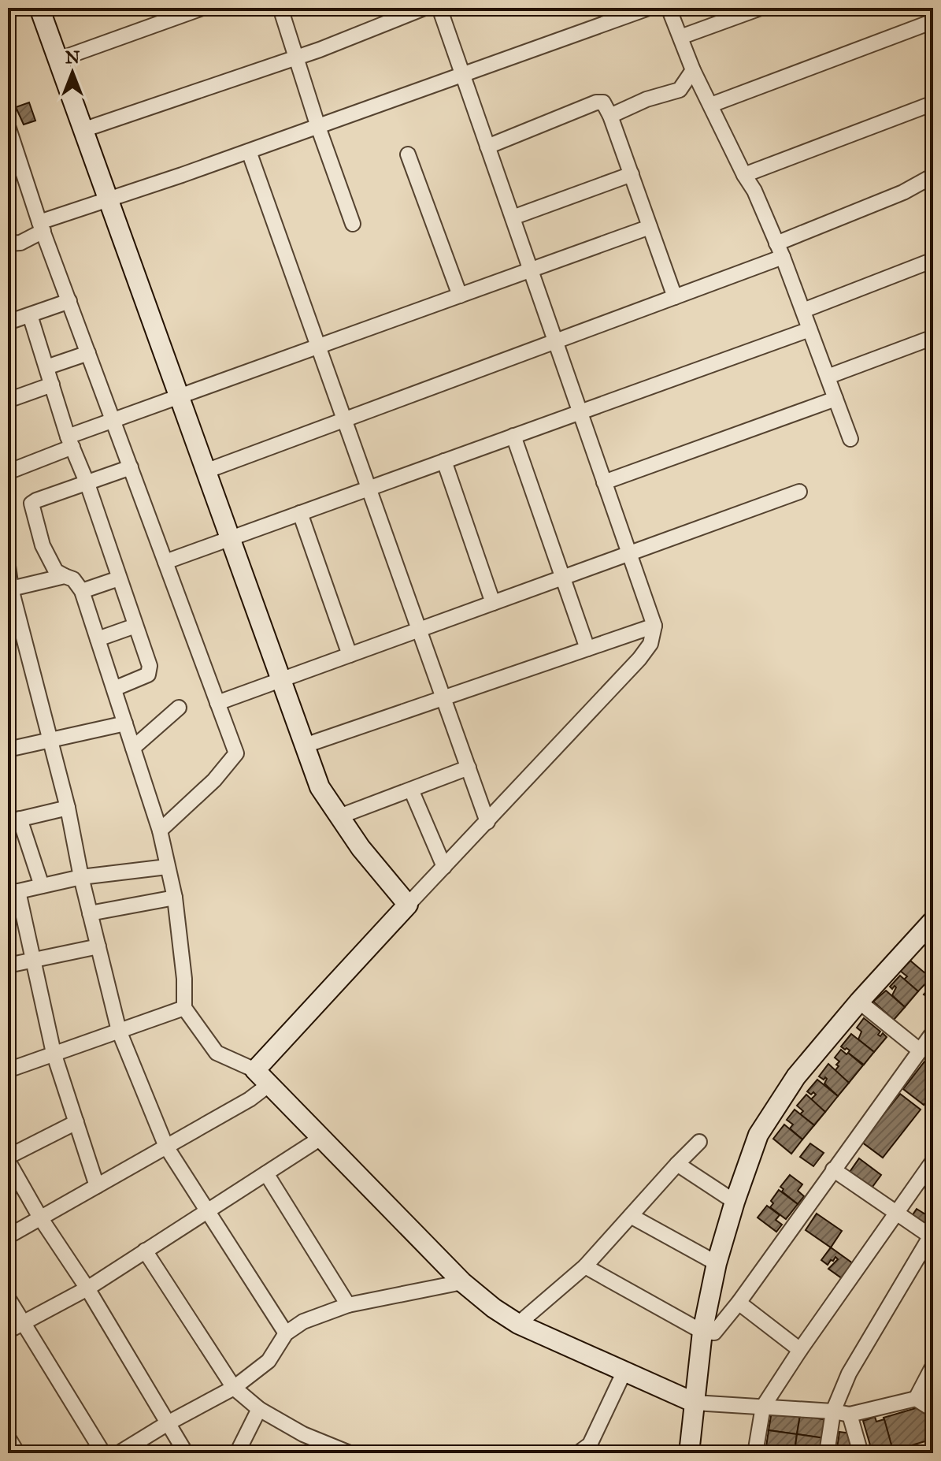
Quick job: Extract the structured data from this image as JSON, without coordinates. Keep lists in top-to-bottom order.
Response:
{
  "north": "top"
}
